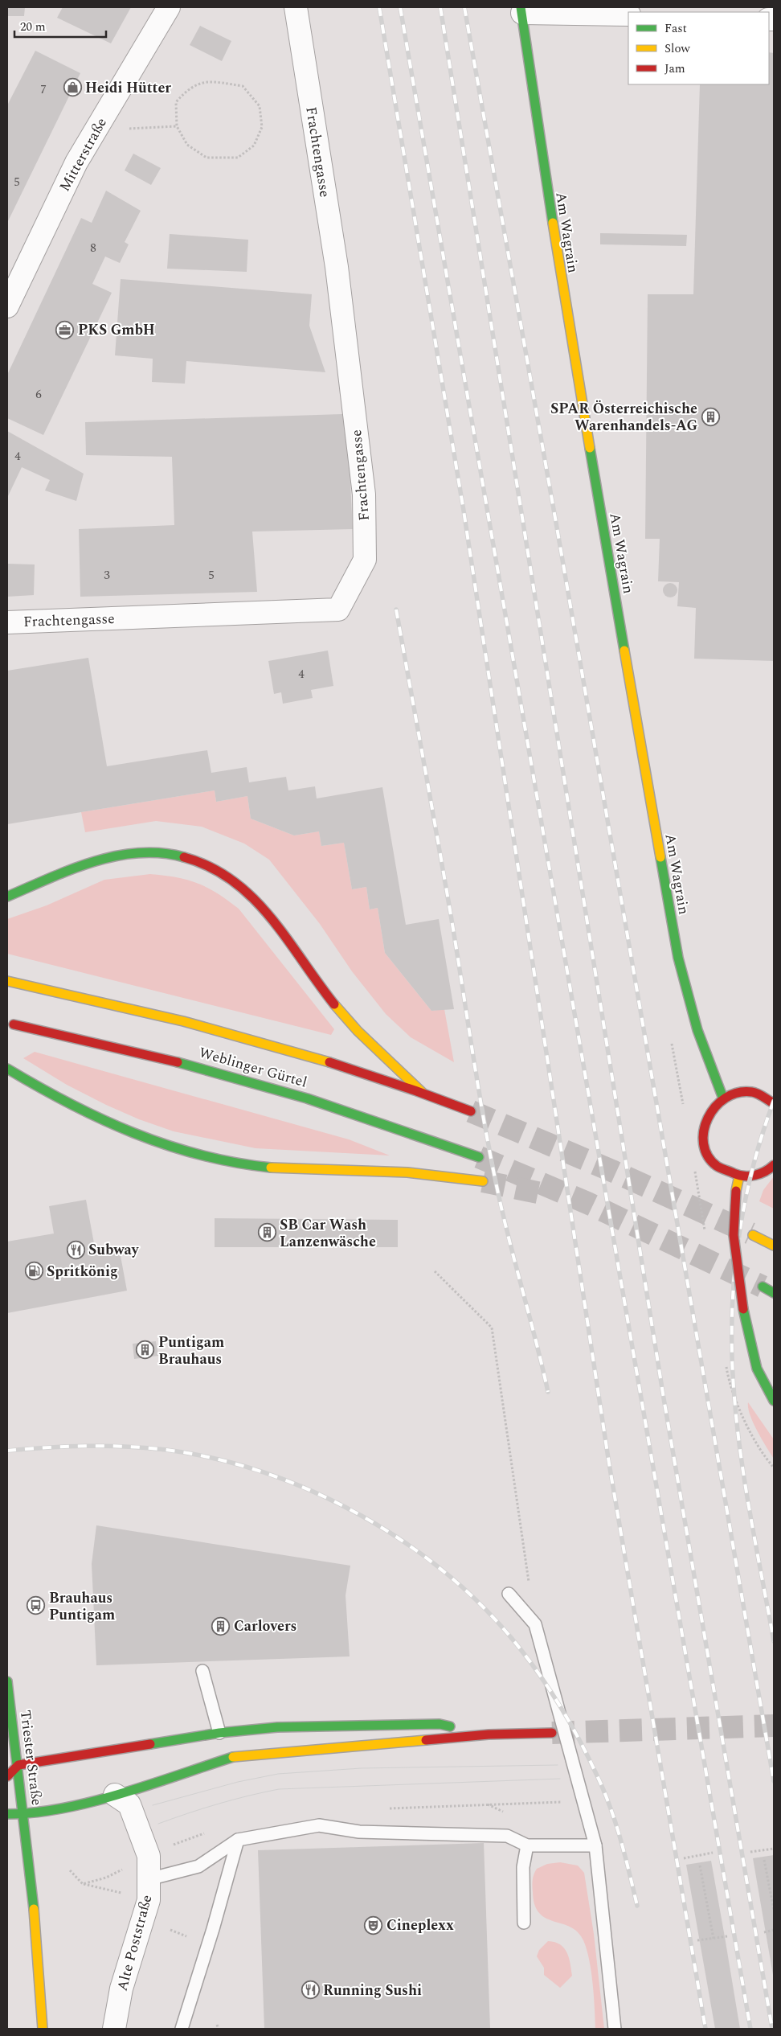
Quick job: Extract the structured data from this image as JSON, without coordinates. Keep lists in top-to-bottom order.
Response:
{
  "streets": {
    "main road": ["Am Wagrain", "Weblinger Gürtel", "Triester Straße"],
    "street": ["Frachtengasse", "Mitterstraße", "Alte Poststraße"]
  },
  "places": {
    "shop": ["Heidi Hütter"],
    "office": ["PKS GmbH"],
    "building": [
      "SPAR Österreichische Warenhandels-AG",
      "SB Car Wash Lanzenwäsche",
      "Puntigam Brauhaus",
      "Carlovers"
    ],
    "restaurant": ["Subway", "Running Sushi"],
    "fuel station": ["Spritkönig"],
    "bus stop": ["Brauhaus Puntigam"],
    "theatre": ["Cineplexx"]
  },
  "house_numbers": [
    "7",
    "5",
    "8",
    "6",
    "4",
    "3",
    "5",
    "4"
  ],
  "legend": ["Fast", "Slow", "Jam"],
  "scale_bar": "20 m"
}
